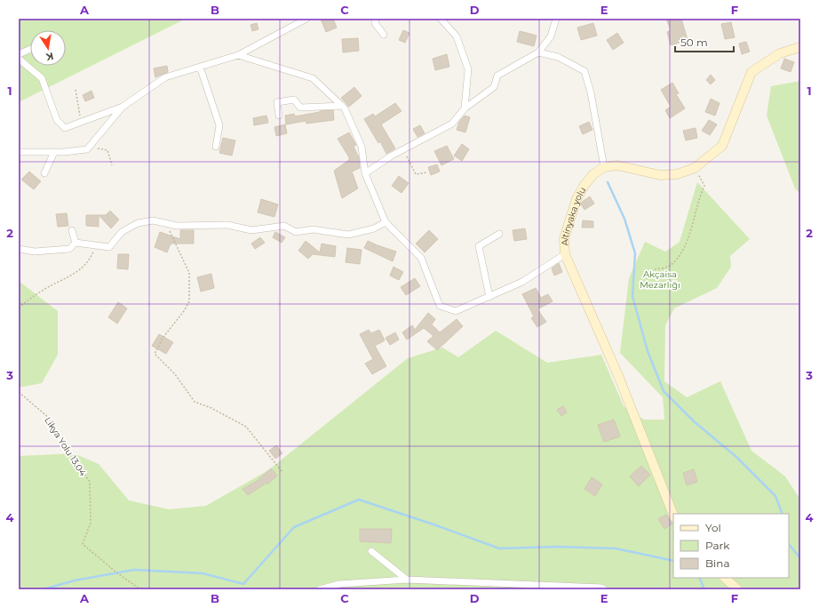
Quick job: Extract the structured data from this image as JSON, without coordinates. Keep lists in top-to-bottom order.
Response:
{
  "streets": {
    "main road": ["Altinyaka yolu"],
    "path": ["Likya Yolu 13.04"]
  },
  "parks": ["Akçaisa Mezarlığı"],
  "legend": ["Yol", "Park", "Bina"],
  "scale_bar": "50 m",
  "north": "bottom",
  "grid": {
    "columns": [
      "A",
      "B",
      "C",
      "D",
      "E",
      "F"
    ],
    "rows": [
      "1",
      "2",
      "3",
      "4"
    ]
  }
}
